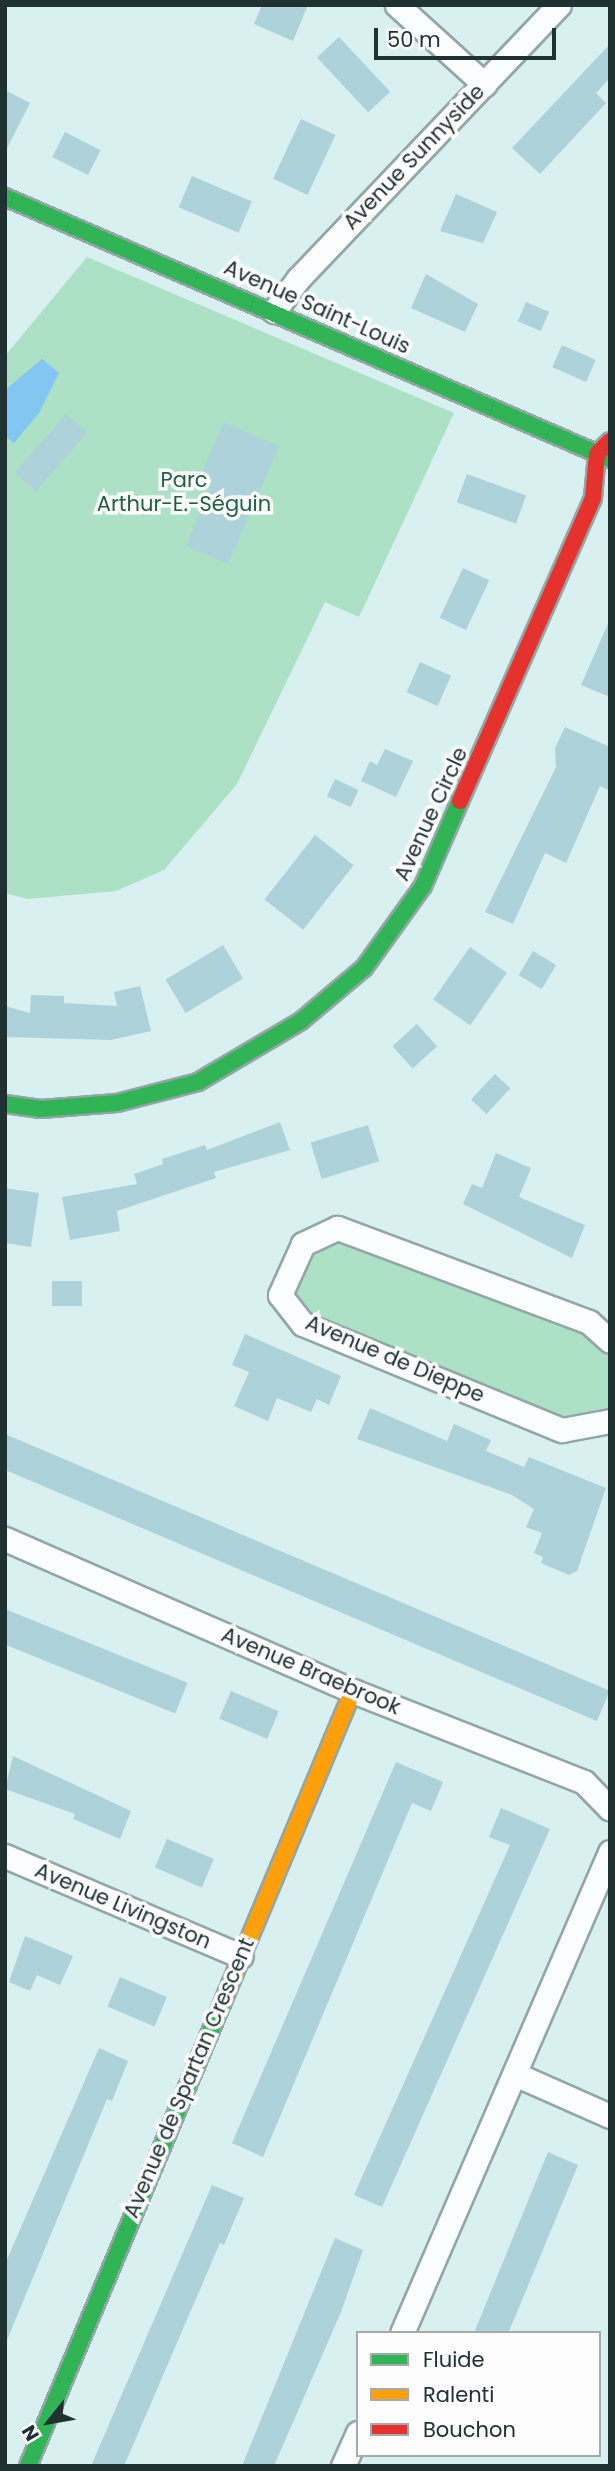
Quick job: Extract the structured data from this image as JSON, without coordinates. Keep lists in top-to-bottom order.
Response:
{
  "streets": {
    "street": [
      "Avenue Sunnyside",
      "Avenue Saint-Louis",
      "Avenue Circle",
      "Avenue de Dieppe",
      "Avenue Braebrook",
      "Avenue Livingston",
      "Avenue de Spartan Crescent"
    ]
  },
  "crossings": [
    ["Avenue Sunnyside", "Avenue Saint-Louis"],
    ["Avenue Saint-Louis", "Avenue Circle"],
    ["Avenue Braebrook", "Avenue de Spartan Crescent"],
    ["Avenue Livingston", "Avenue de Spartan Crescent"]
  ],
  "parks": ["Parc Arthur-E.-Séguin"],
  "legend": ["Fluide", "Ralenti", "Bouchon"],
  "scale_bar": "50 m",
  "north": "bottom left"
}
